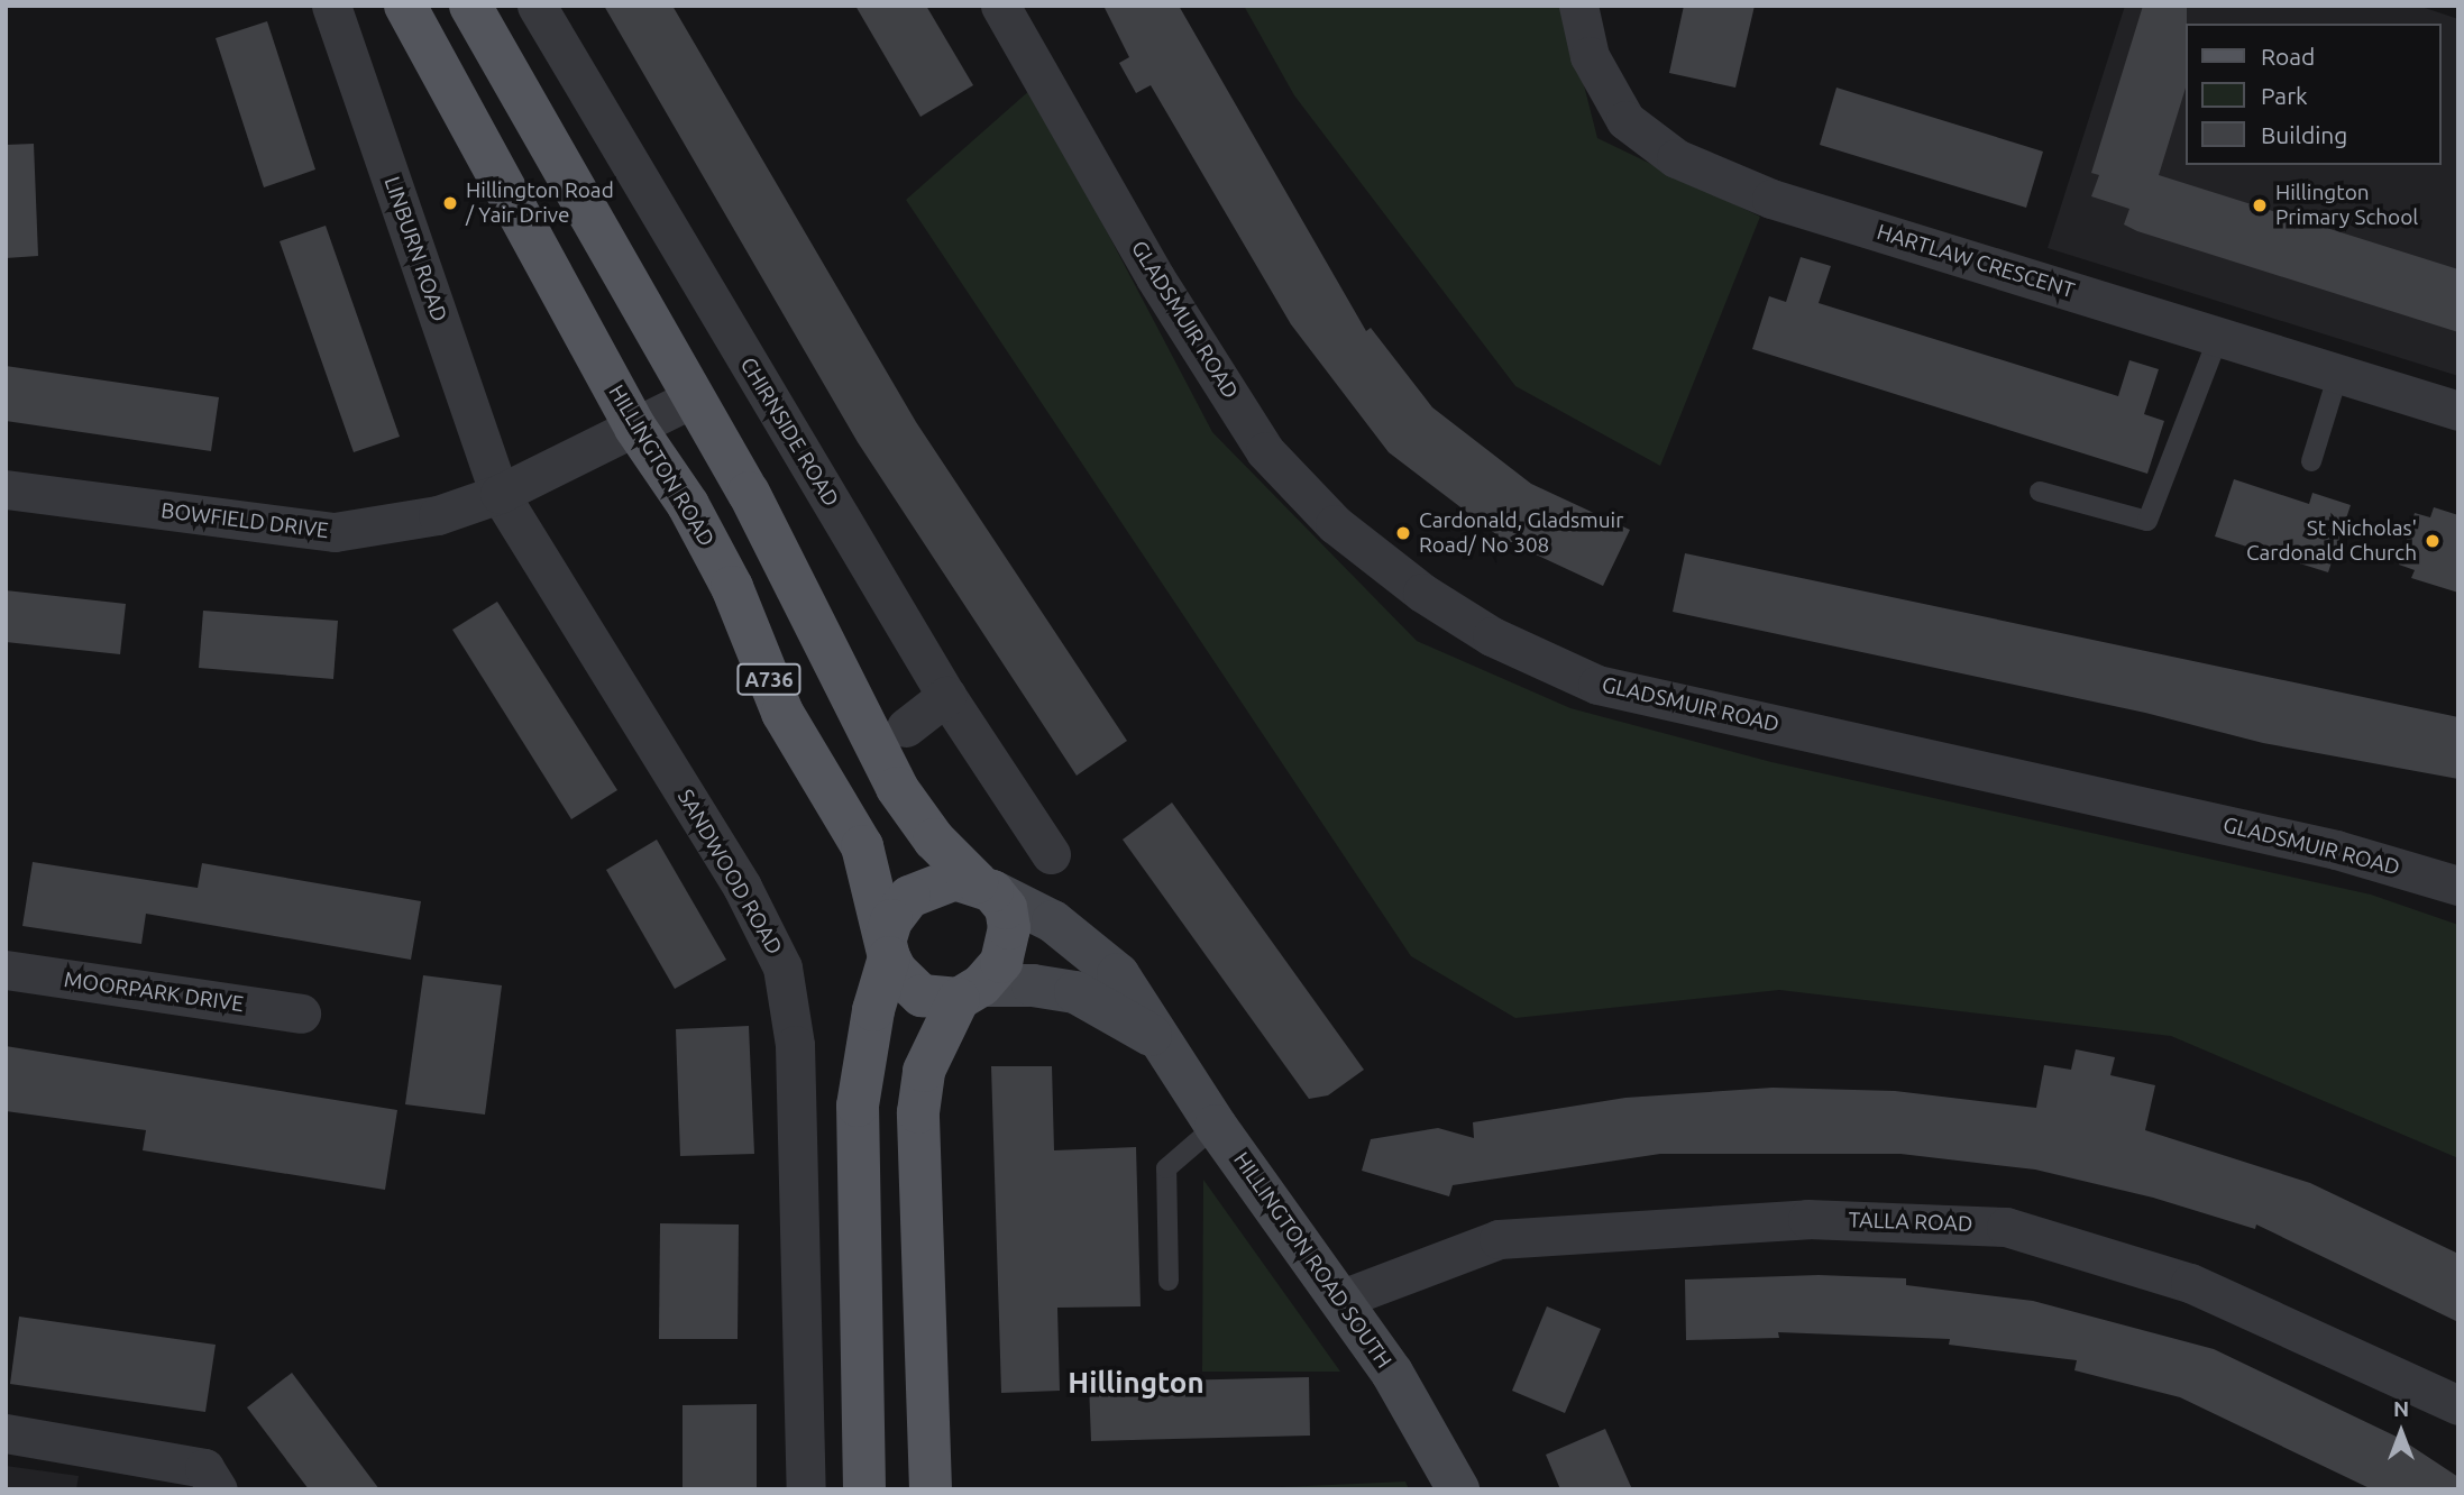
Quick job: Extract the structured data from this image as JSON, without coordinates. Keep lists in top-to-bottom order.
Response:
{
  "streets": {
    "main road": ["HILLINGTON ROAD", "A736"],
    "street": [
      "LINBURN ROAD",
      "HARTLAW CRESCENT",
      "GLADSMUIR ROAD",
      "CHIRNSIDE ROAD",
      "BOWFIELD DRIVE",
      "SANDWOOD ROAD",
      "MOORPARK DRIVE",
      "TALLA ROAD",
      "HILLINGTON ROAD SOUTH"
    ]
  },
  "crossings": [
    ["LINBURN ROAD", "BOWFIELD DRIVE"],
    ["LINBURN ROAD", "SANDWOOD ROAD"],
    ["HILLINGTON ROAD", "BOWFIELD DRIVE"],
    ["HILLINGTON ROAD", "A736"],
    ["HILLINGTON ROAD", "HILLINGTON ROAD SOUTH"],
    ["BOWFIELD DRIVE", "A736"],
    ["BOWFIELD DRIVE", "SANDWOOD ROAD"],
    ["A736", "HILLINGTON ROAD SOUTH"],
    ["TALLA ROAD", "HILLINGTON ROAD SOUTH"]
  ],
  "districts": ["Hillington"],
  "places": [
    "Hillington Road / Yair Drive",
    "Hillington Primary School",
    "Cardonald, Gladsmuir Road/ No 308",
    "St Nicholas' Cardonald Church"
  ],
  "legend": ["Road", "Park", "Building"],
  "north": "top"
}
